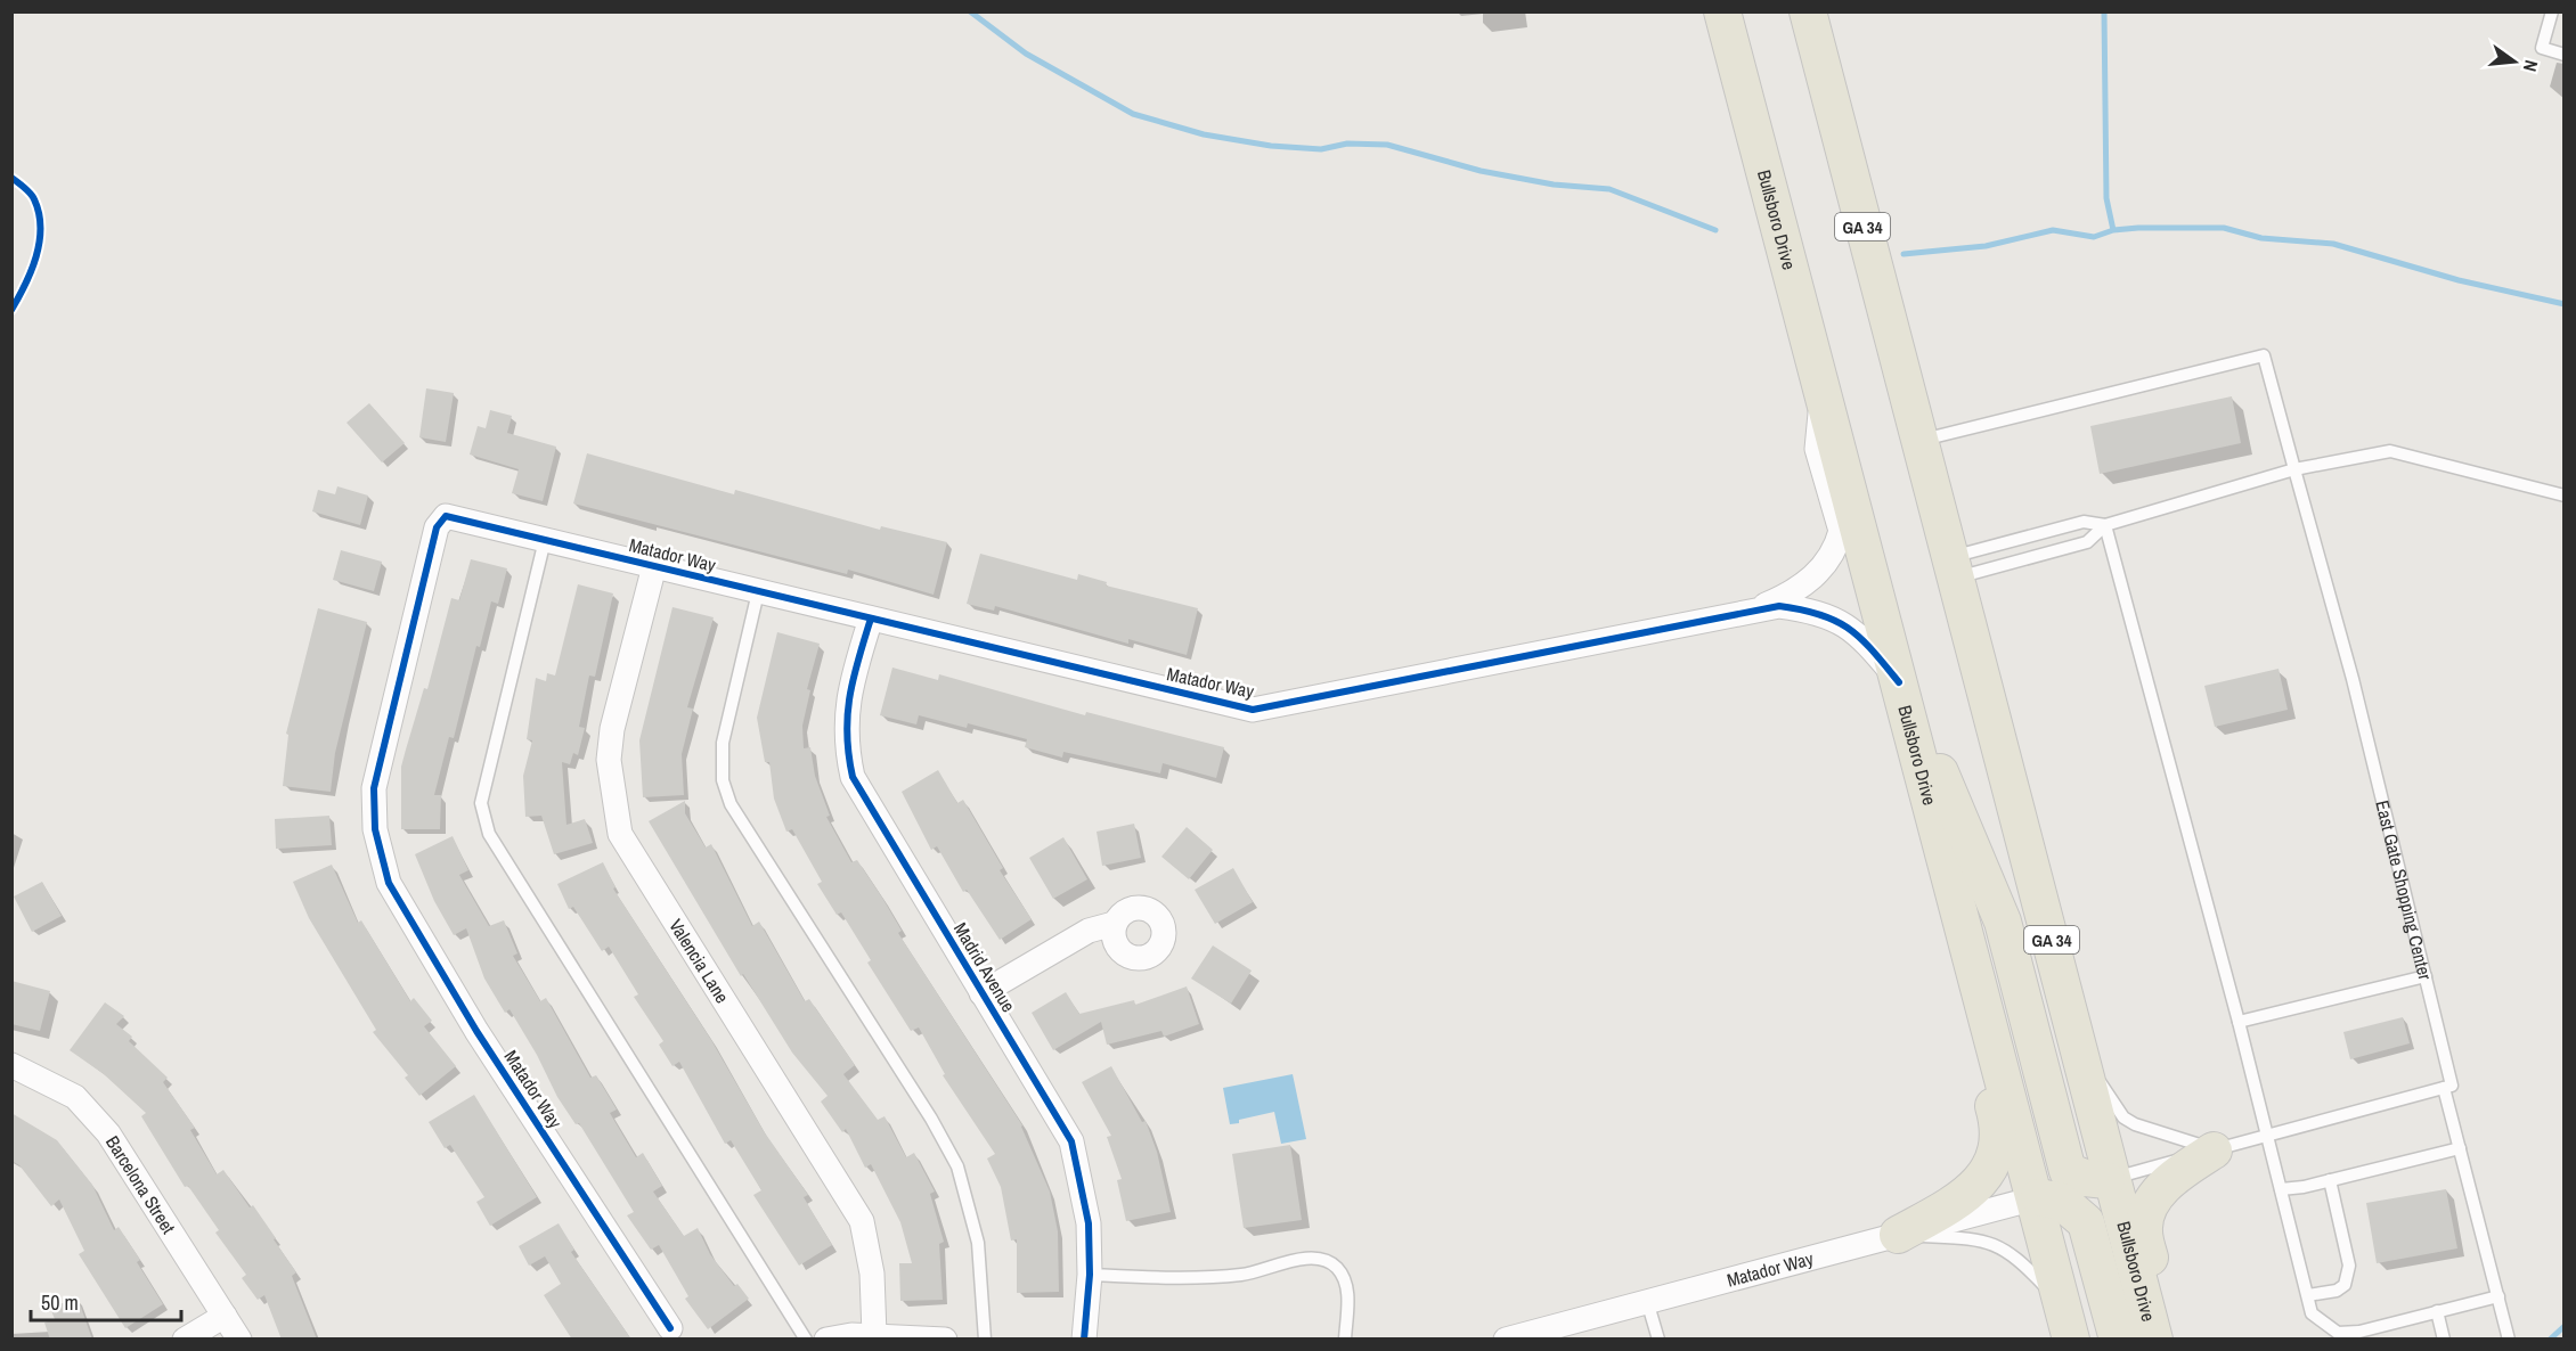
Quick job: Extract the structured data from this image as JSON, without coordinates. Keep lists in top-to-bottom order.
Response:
{
  "streets": {
    "main road": ["Bullsboro Drive", "GA 34"],
    "street": [
      "Matador Way",
      "Valencia Lane",
      "Madrid Avenue",
      "Barcelona Street"
    ],
    "lane": ["East Gate Shopping Center"]
  },
  "crossings": [
    ["Bullsboro Drive", "Matador Way"],
    ["Bullsboro Drive", "East Gate Shopping Center"],
    ["Matador Way", "Valencia Lane"],
    ["Matador Way", "Madrid Avenue"]
  ],
  "scale_bar": "50 m",
  "north": "right"
}
